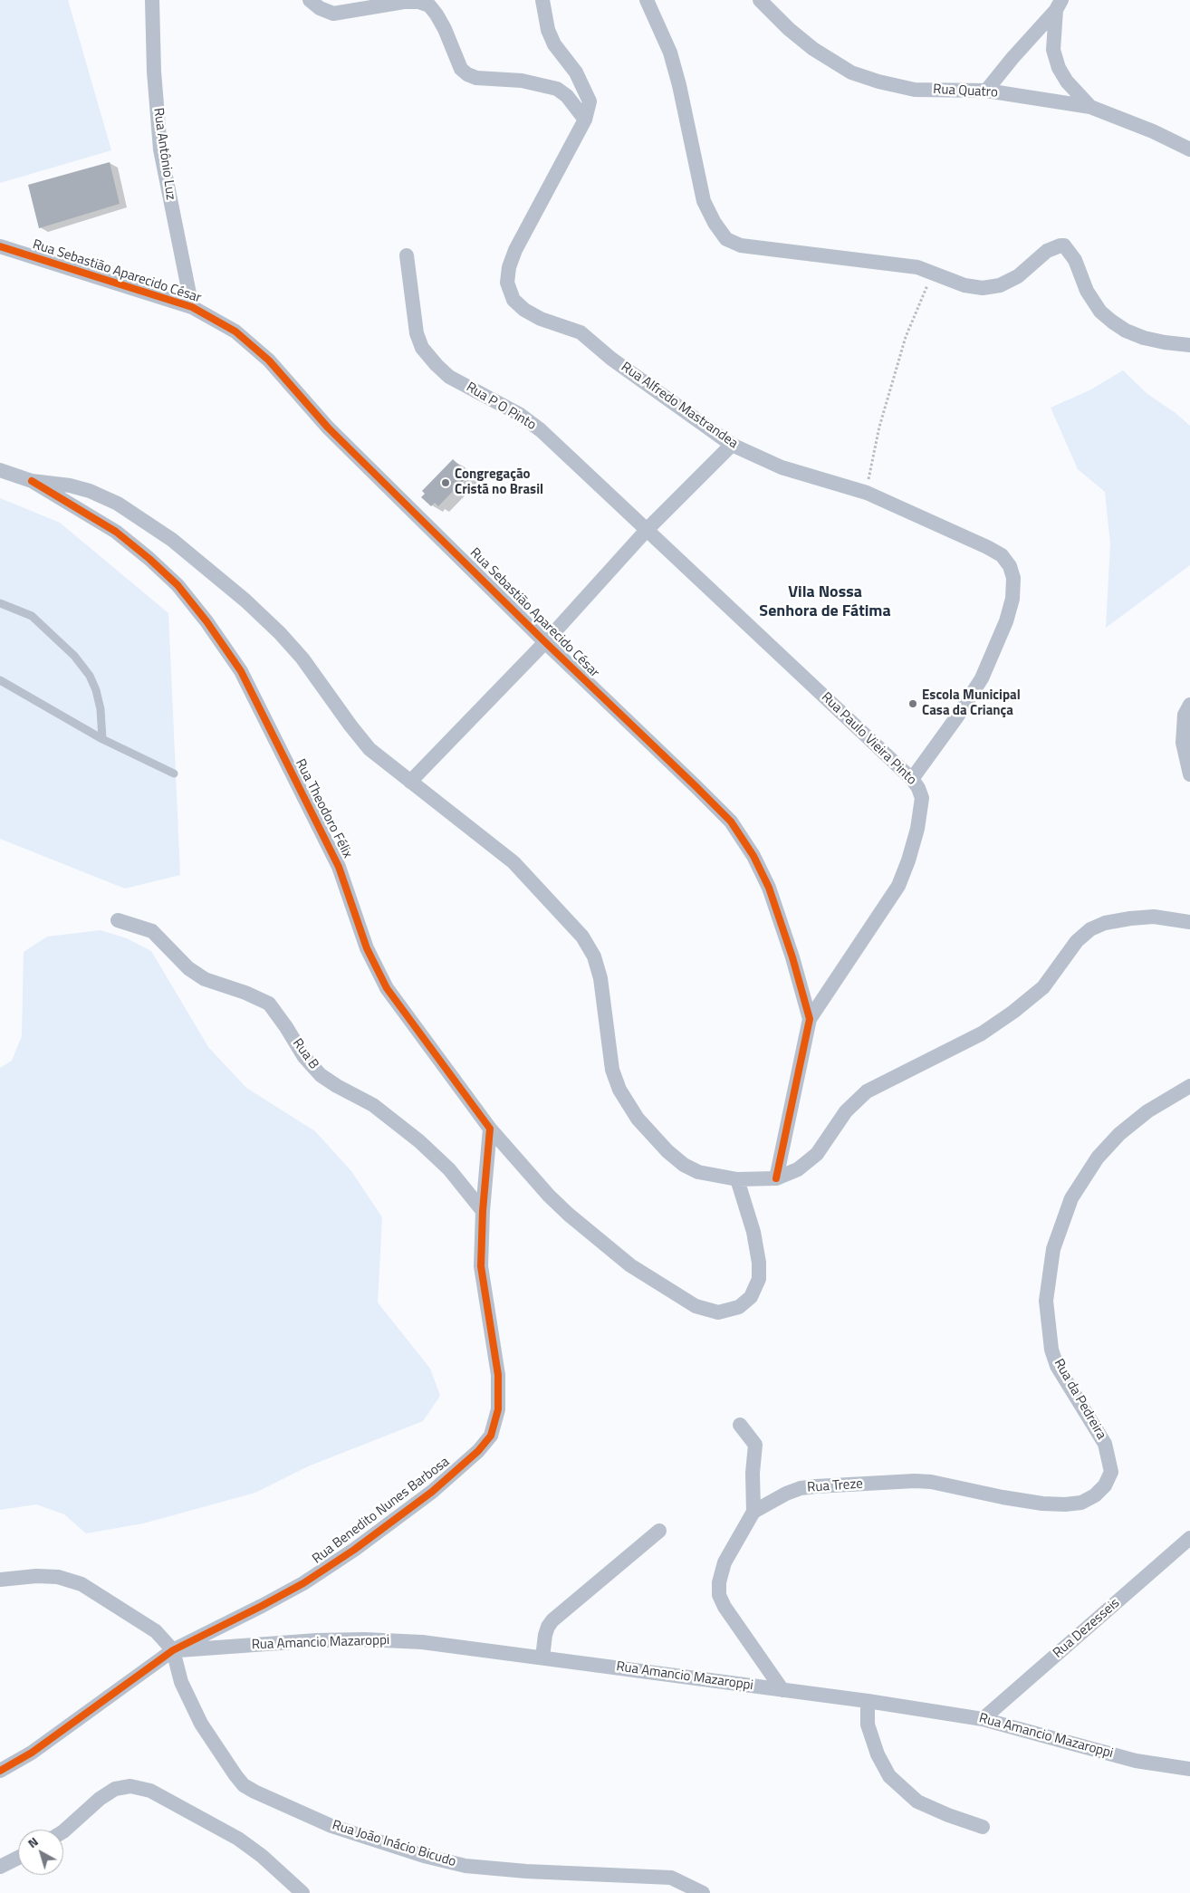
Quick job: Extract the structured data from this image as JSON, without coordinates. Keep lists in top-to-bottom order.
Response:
{
  "streets": {
    "street": [
      "Rua Quatro",
      "Rua Antônio Luz",
      "Rua Sebastião Aparecido César",
      "Rua Alfredo Mastrandea",
      "Rua P O Pinto",
      "Rua Paulo Vieira Pinto",
      "Rua Theodoro Félix",
      "Rua B",
      "Rua da Pedreira",
      "Rua Treze",
      "Rua Benedito Nunes Barbosa",
      "Rua Dezesseis",
      "Rua Amancio Mazaroppi",
      "Rua João Inácio Bicudo"
    ]
  },
  "crossings": [
    ["Rua Antônio Luz", "Rua Sebastião Aparecido César"],
    ["Rua Sebastião Aparecido César", "Rua Paulo Vieira Pinto"],
    ["Rua Alfredo Mastrandea", "Rua Paulo Vieira Pinto"],
    ["Rua P O Pinto", "Rua Paulo Vieira Pinto"],
    ["Rua B", "Rua Benedito Nunes Barbosa"],
    ["Rua da Pedreira", "Rua Treze"],
    ["Rua Benedito Nunes Barbosa", "Rua Amancio Mazaroppi"],
    ["Rua Benedito Nunes Barbosa", "Rua João Inácio Bicudo"],
    ["Rua Dezesseis", "Rua Amancio Mazaroppi"],
    ["Rua Amancio Mazaroppi", "Rua João Inácio Bicudo"]
  ],
  "districts": ["Vila Nossa Senhora de Fátima"],
  "places": ["Congregação Cristã no Brasil", "Escola Municipal Casa da Criança"],
  "north": "top left"
}
